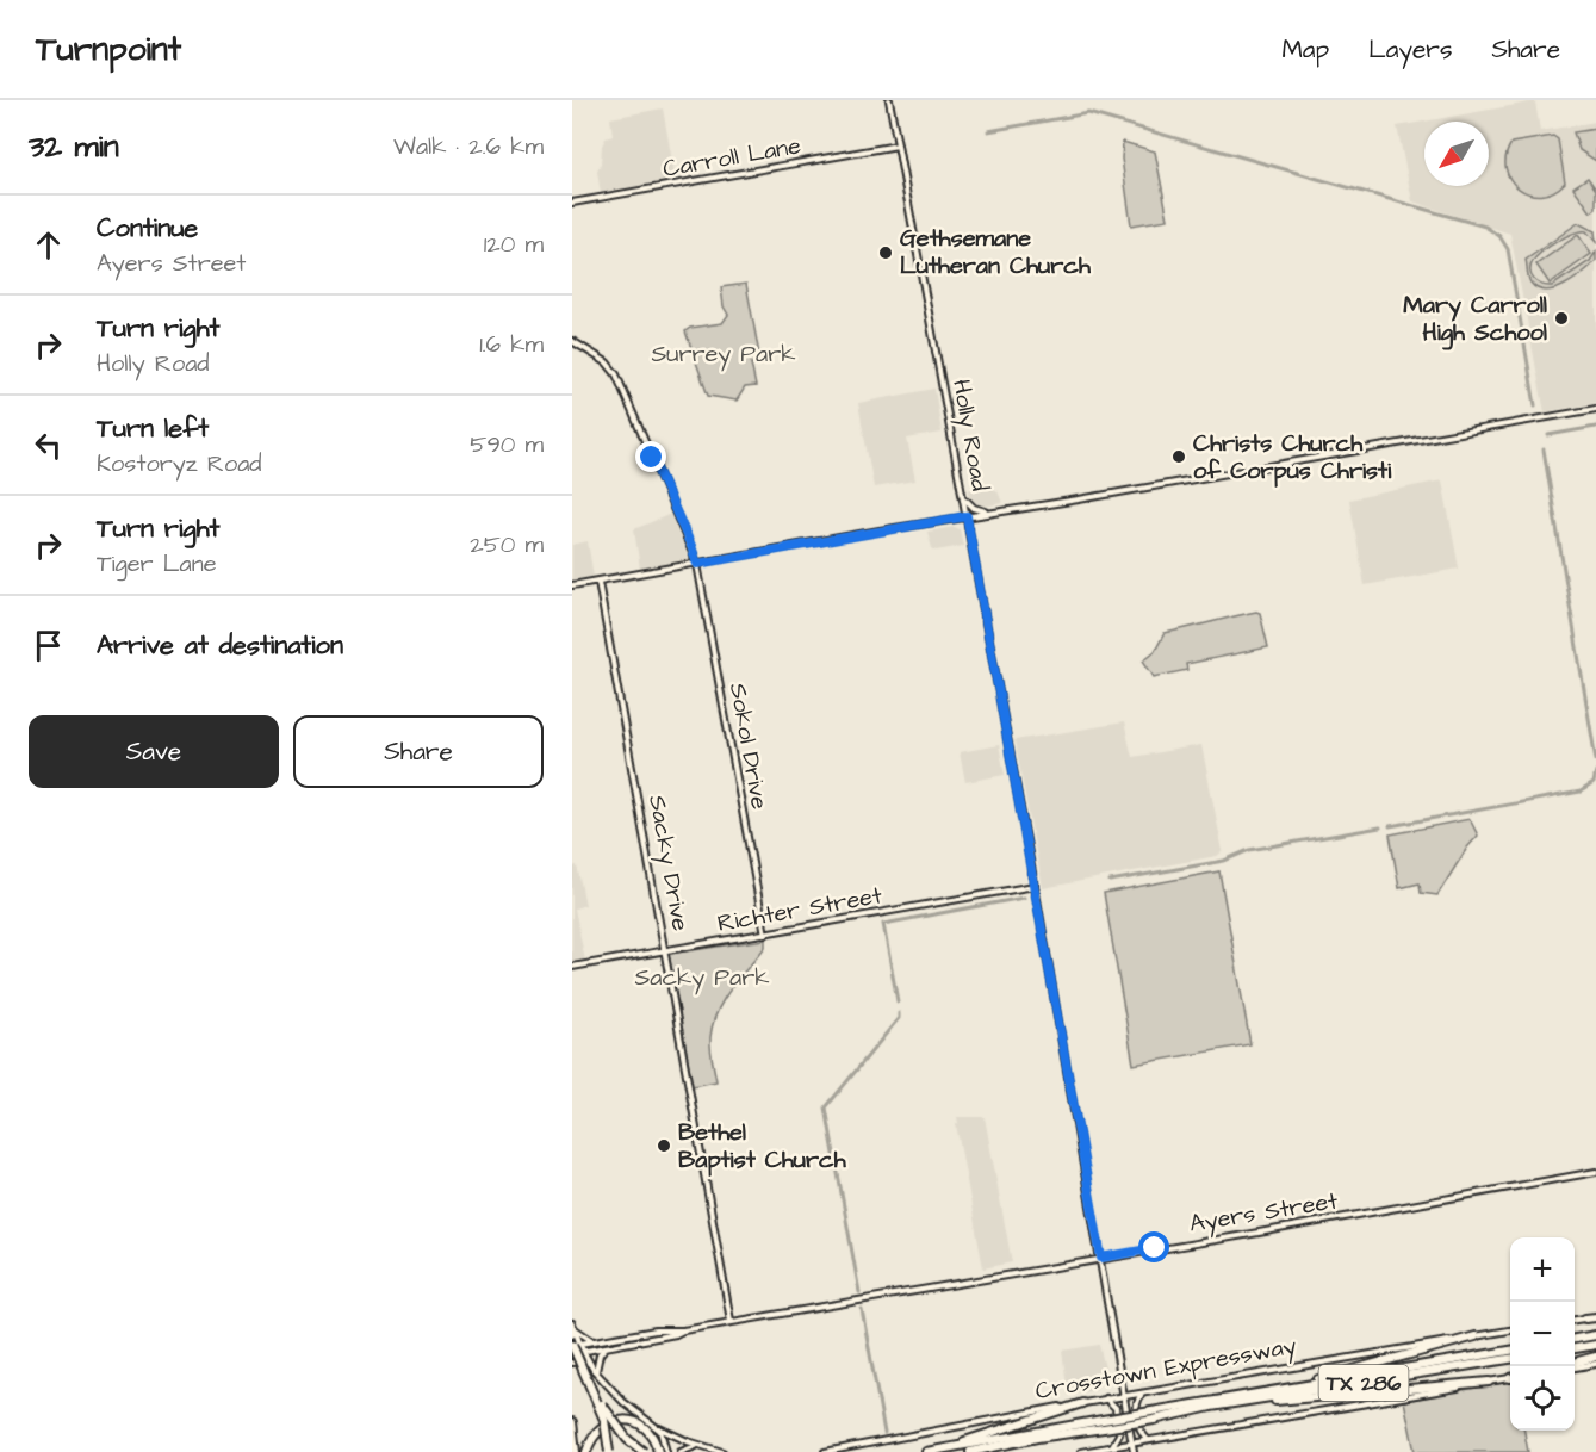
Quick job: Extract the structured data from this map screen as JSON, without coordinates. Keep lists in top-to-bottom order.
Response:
{
  "streets": {
    "highway": ["Crosstown Expressway", "TX 286"],
    "main road": [
      "Carroll Lane",
      "Holly Road",
      "Sokol Drive",
      "Sacky Drive",
      "Richter Street",
      "Ayers Street"
    ]
  },
  "crossings": [
    ["Carroll Lane", "Holly Road"],
    ["Holly Road", "Richter Street"],
    ["Holly Road", "Ayers Street"],
    ["Holly Road", "Crosstown Expressway"],
    ["Sokol Drive", "Richter Street"],
    ["Sacky Drive", "Richter Street"],
    ["Sacky Drive", "Ayers Street"]
  ],
  "parks": ["Surrey Park", "Sacky Park"],
  "places": [
    "Gethsemane Lutheran Church",
    "Mary Carroll High School",
    "Christs Church of Corpus Christi",
    "Bethel Baptist Church"
  ],
  "north": "bottom left",
  "page": {
    "header": "Turnpoint",
    "nav": ["Map", "Layers", "Share"],
    "heading": ["32 min", "Walk · 2.6 km"],
    "list": [
      ["Continue", "Ayers Street", "120 m"],
      ["Turn right", "Holly Road", "1.6 km"],
      ["Turn left", "Kostoryz Road", "590 m"],
      ["Turn right", "Tiger Lane", "250 m"],
      "Arrive at destination"
    ],
    "buttons": ["Save", "Share"],
    "map_buttons": ["+", "−"]
  }
}
